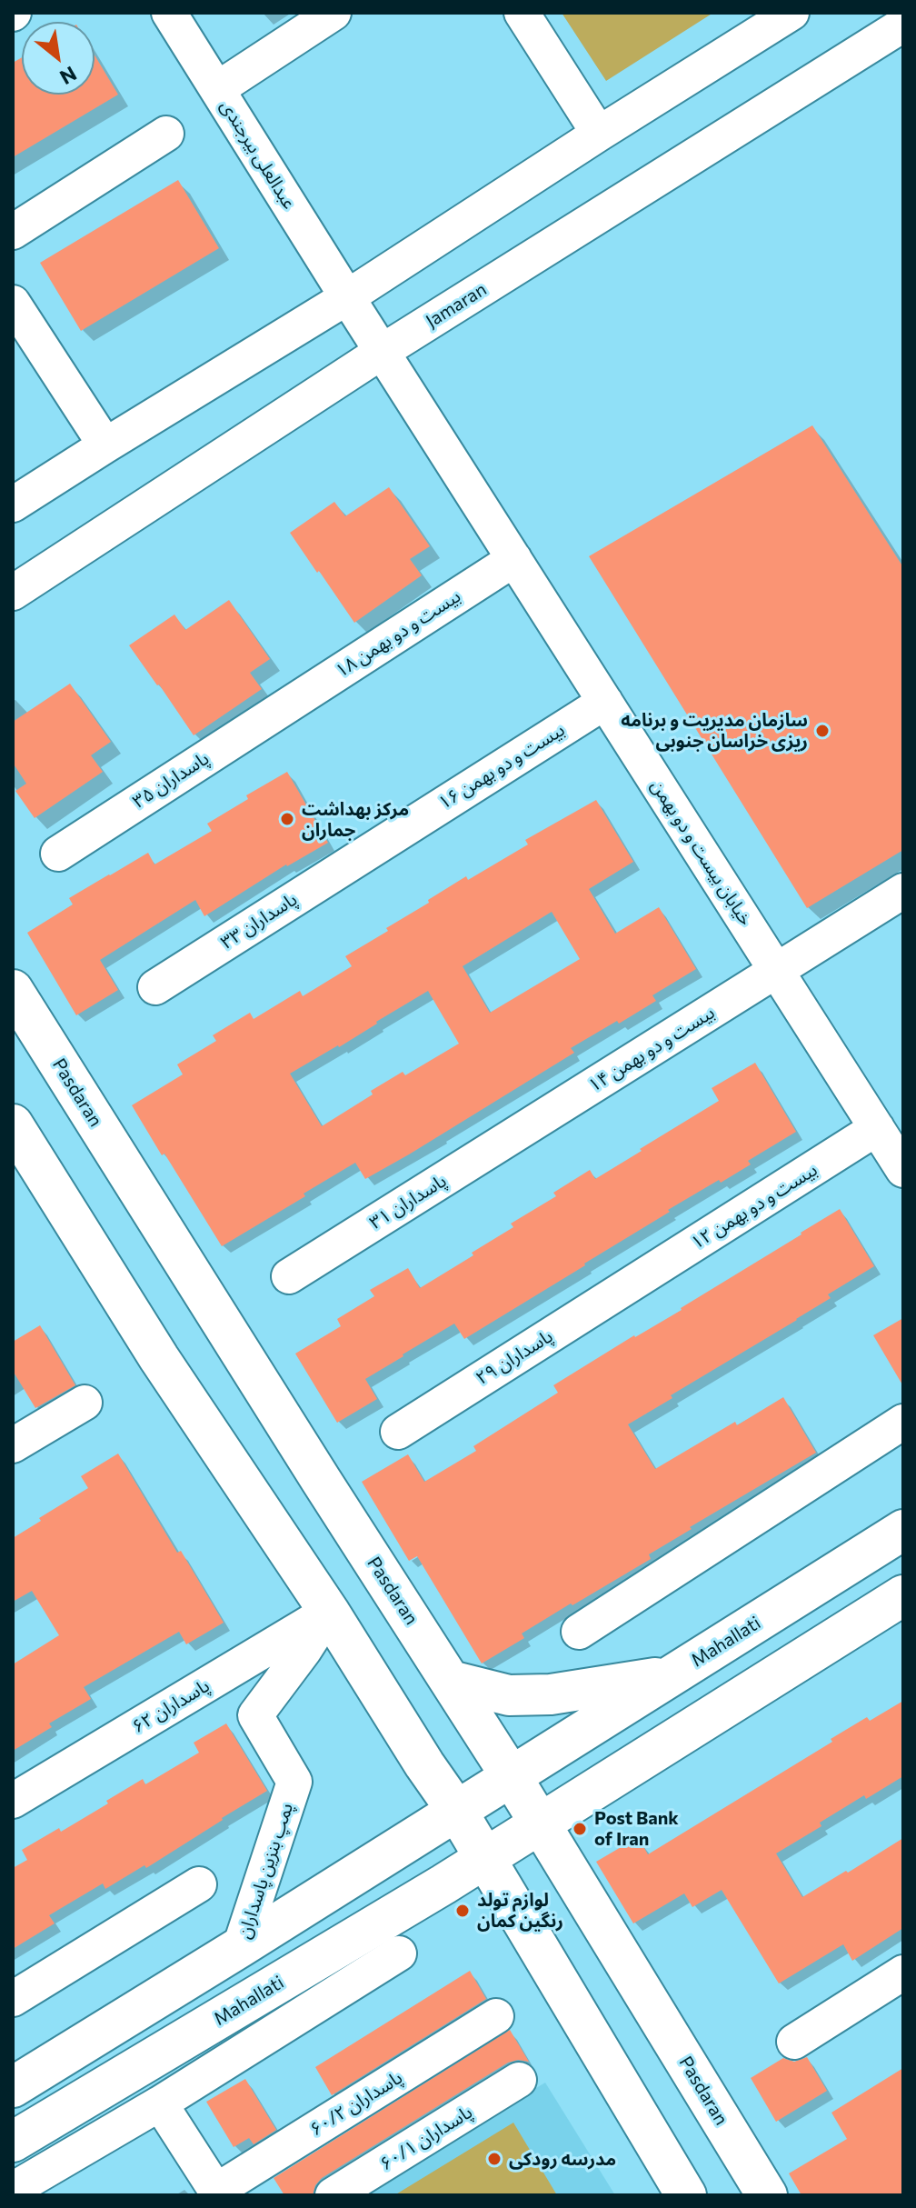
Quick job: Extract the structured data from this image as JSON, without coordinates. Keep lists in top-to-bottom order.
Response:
{
  "streets": {
    "main road": ["Pasdaran", "Mahallati"],
    "street": [
      "عبدالعلی بیرجندی",
      "Jamaran",
      "بیست و دو بهمن ۱۸",
      "بیست و دو بهمن ۱۶",
      "پاسداران ۳۵",
      "خیابان بیست و دو بهمن",
      "پاسداران ۳۳",
      "بیست و دو بهمن ۱۴",
      "پاسداران ۳۱",
      "بیست و دو بهمن ۱۲",
      "پاسداران ۲۹",
      "پاسداران ۶۲",
      "پمپ بنزین پاسداران",
      "پاسداران ۶۰/۲",
      "پاسداران ۶۰/۱"
    ]
  },
  "crossings": [
    ["عبدالعلی بیرجندی", "Jamaran"],
    ["عبدالعلی بیرجندی", "خیابان بیست و دو بهمن"],
    ["Jamaran", "خیابان بیست و دو بهمن"],
    ["بیست و دو بهمن ۱۸", "پاسداران ۳۵"],
    ["بیست و دو بهمن ۱۸", "خیابان بیست و دو بهمن"],
    ["بیست و دو بهمن ۱۶", "خیابان بیست و دو بهمن"],
    ["بیست و دو بهمن ۱۶", "پاسداران ۳۳"],
    ["خیابان بیست و دو بهمن", "بیست و دو بهمن ۱۴"],
    ["خیابان بیست و دو بهمن", "بیست و دو بهمن ۱۲"],
    ["بیست و دو بهمن ۱۴", "پاسداران ۳۱"],
    ["Pasdaran", "Mahallati"],
    ["بیست و دو بهمن ۱۲", "پاسداران ۲۹"],
    ["پاسداران ۶۲", "پمپ بنزین پاسداران"]
  ],
  "places": [
    "سازمان مدیریت و برنامه ریزی خراسان جنوبی",
    "مرکز بهداشت جماران",
    "Post Bank of Iran",
    "لوازم تولد رنگین کمان",
    "مدرسه رودکی"
  ],
  "north": "bottom right"
}
